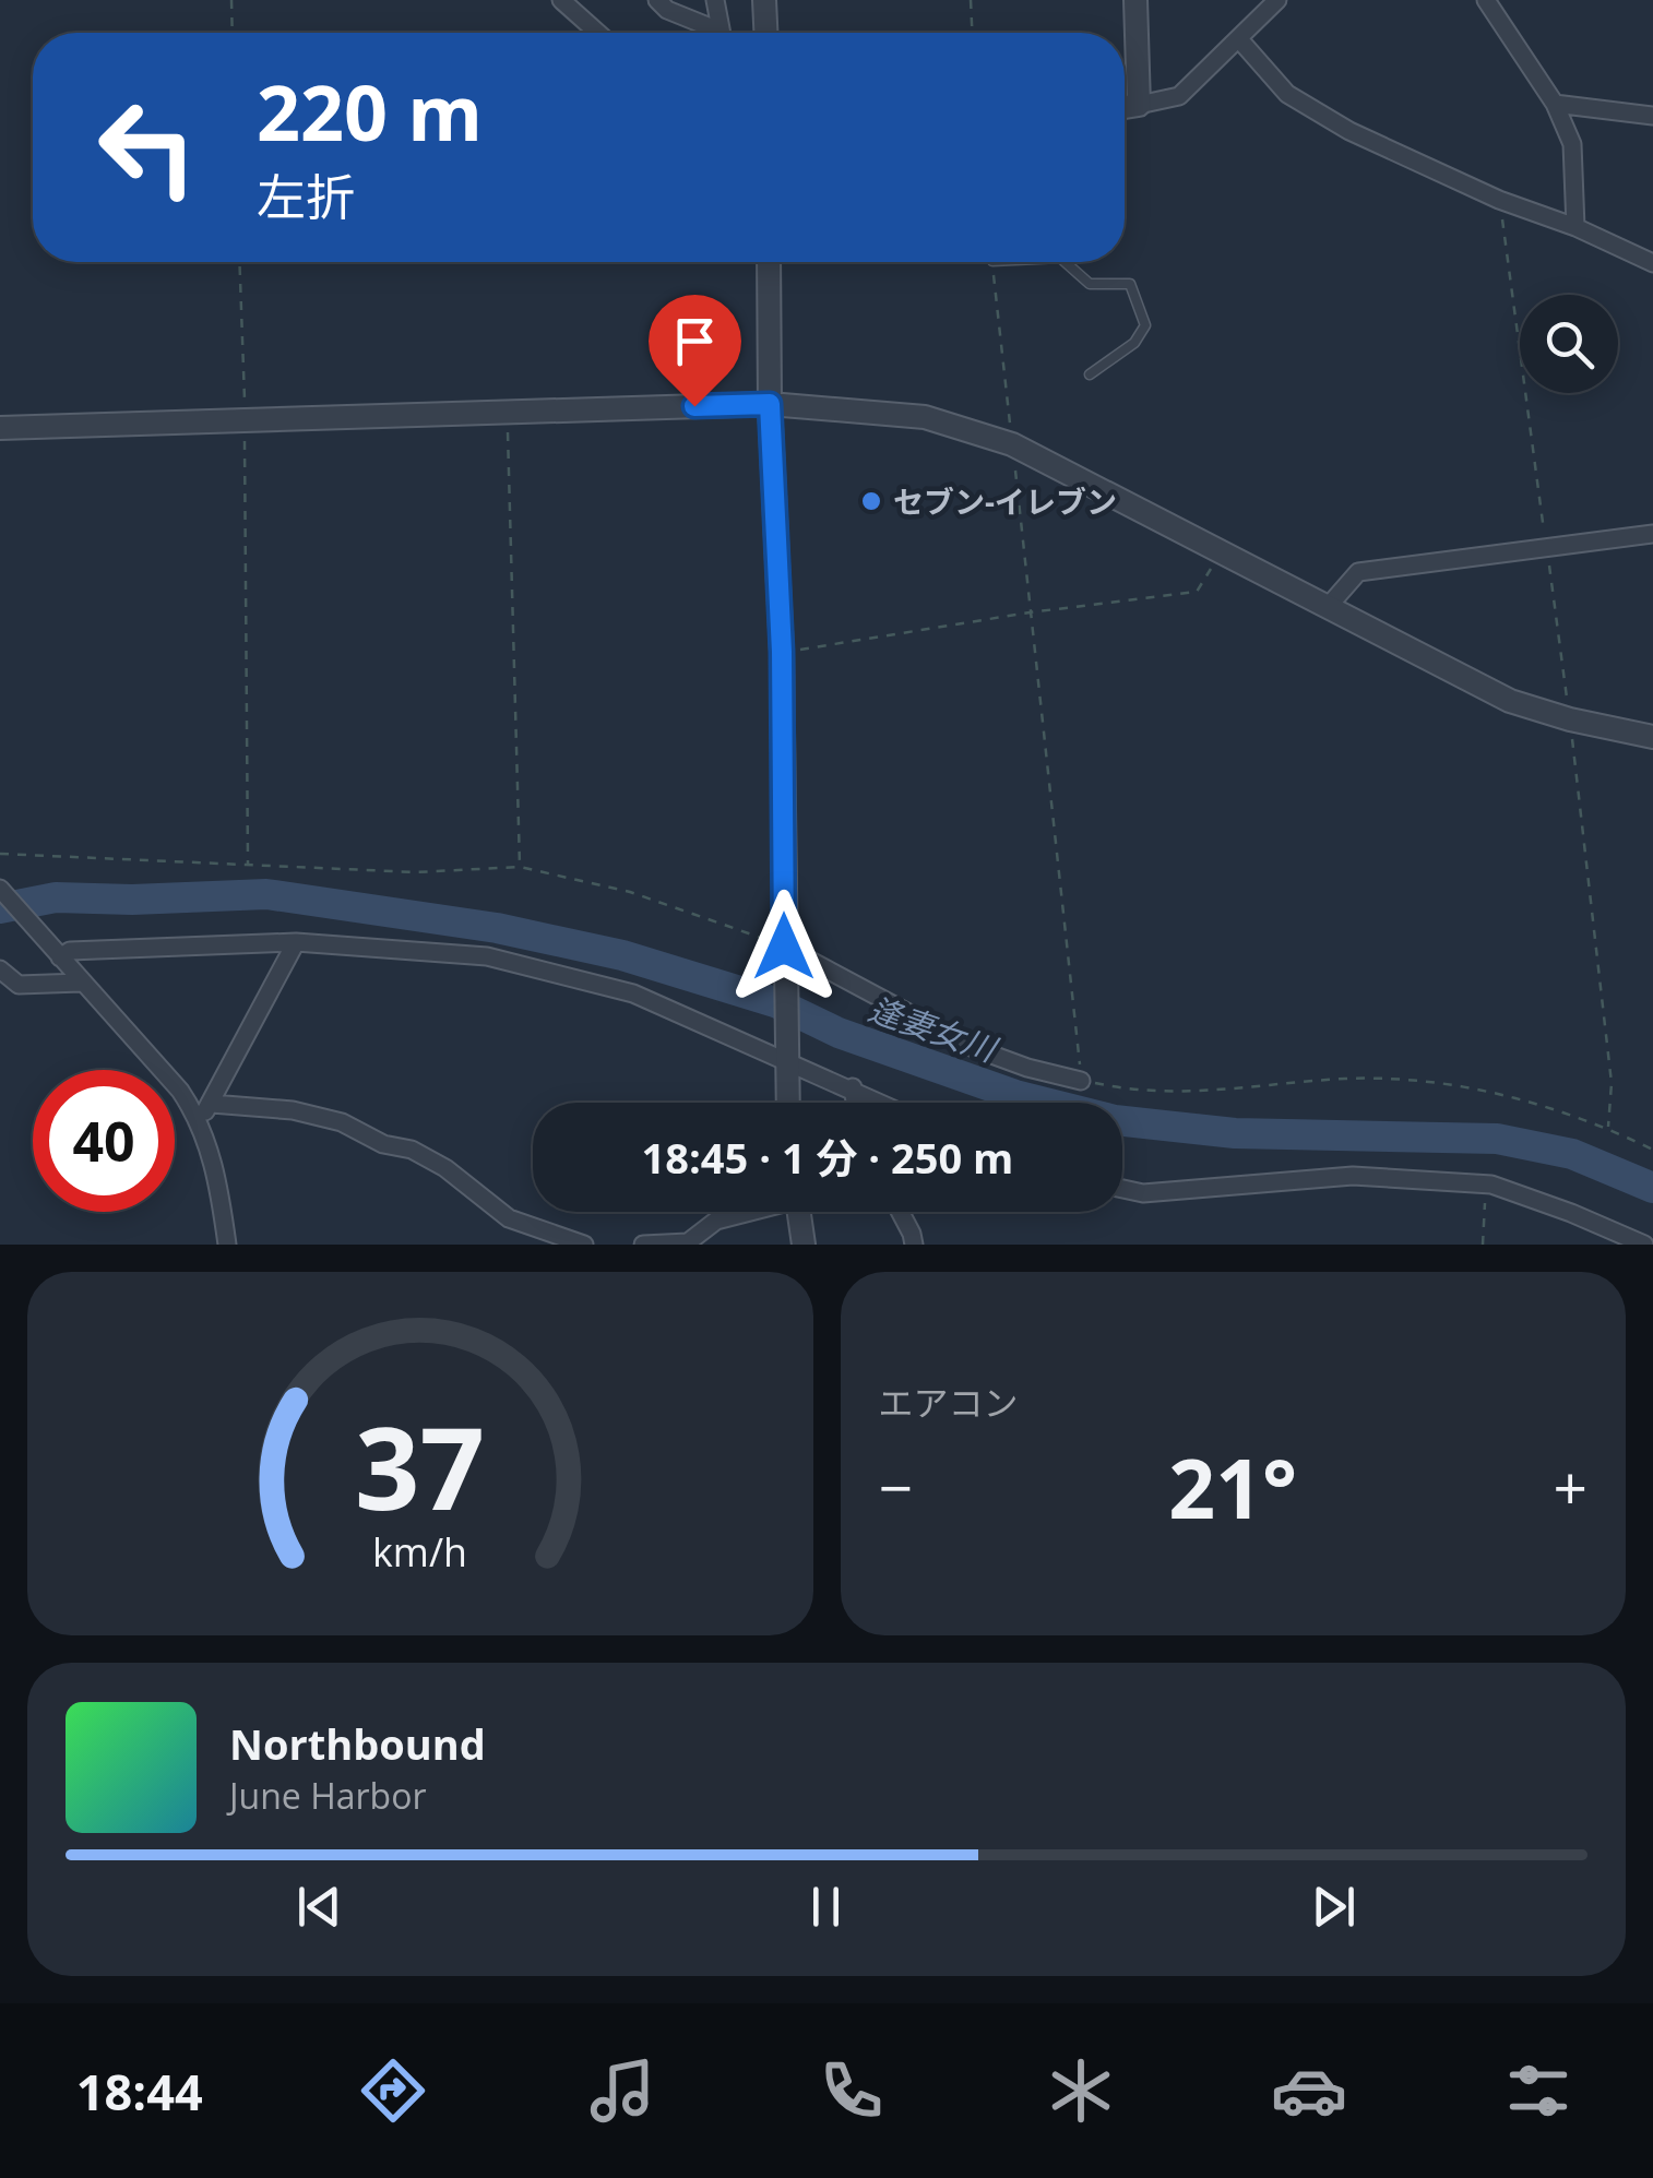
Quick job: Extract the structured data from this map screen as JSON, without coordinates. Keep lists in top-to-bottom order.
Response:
{
  "water": ["逢妻女川"],
  "places": ["セブン-イレブン"],
  "page": {
    "turn": ["220 m", "左折"],
    "limit": "40",
    "trip": "18:45 · 1 分 · 250 m",
    "tile": "エアコン",
    "heat": ["−", "21°", "+"],
    "song": ["Northbound", "June Harbor"],
    "tabs": "18:44",
    "gauge": ["37", "km/h"]
  }
}
